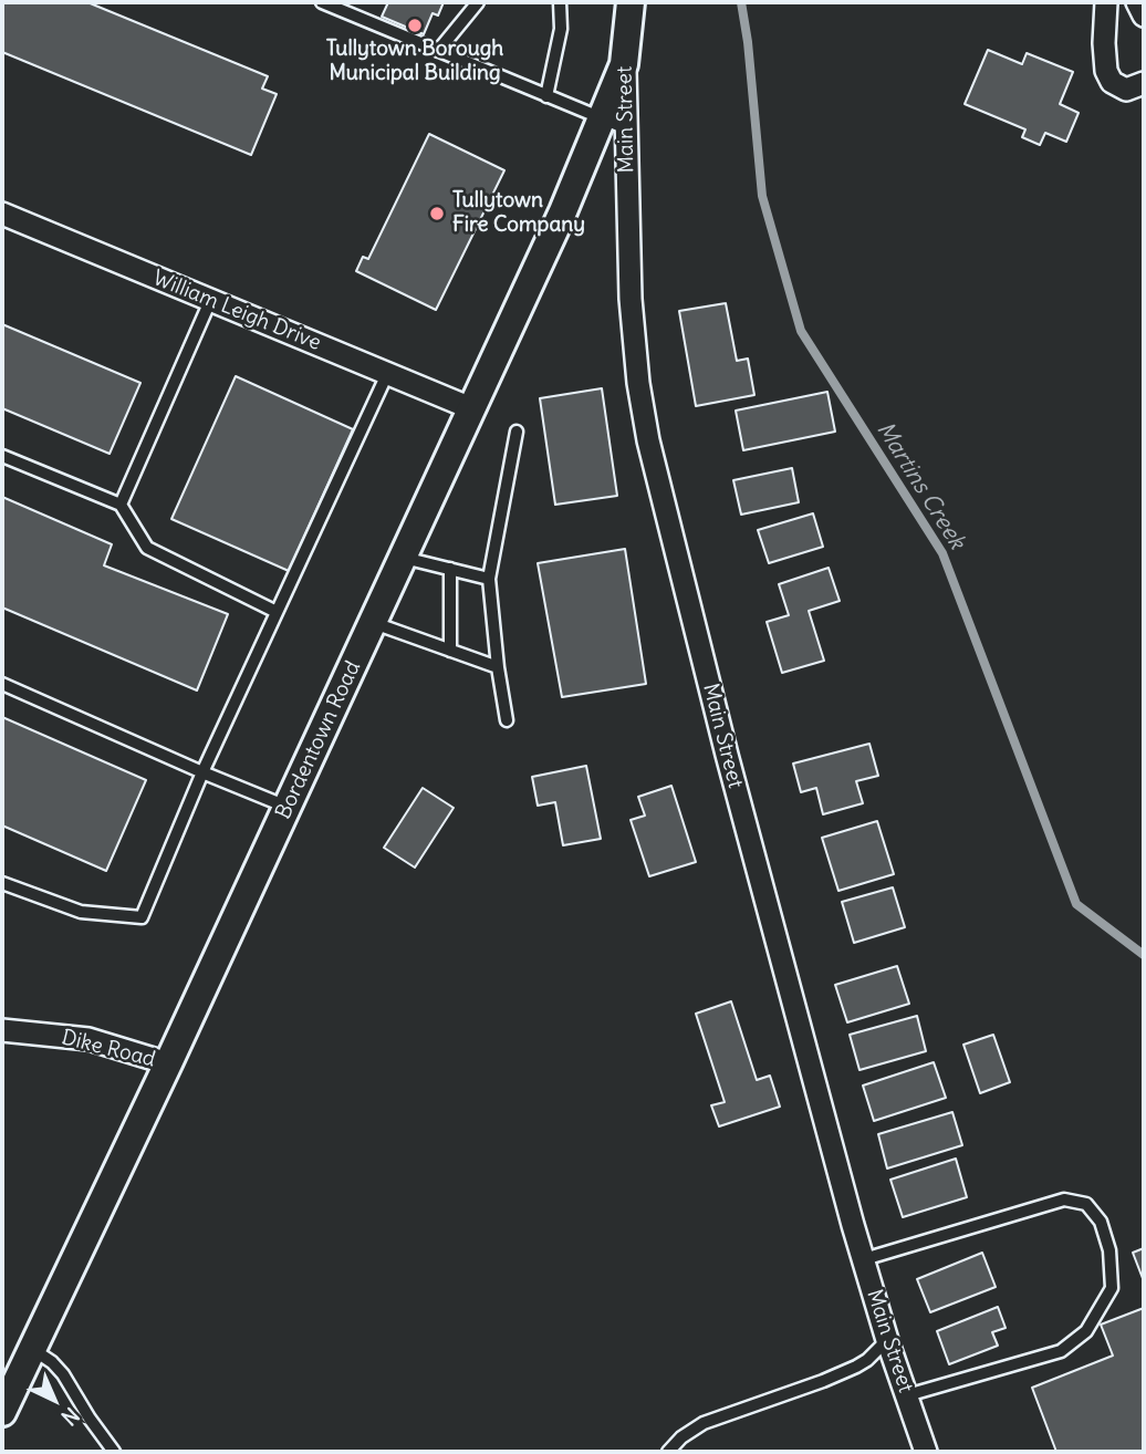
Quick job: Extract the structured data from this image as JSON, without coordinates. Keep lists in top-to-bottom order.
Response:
{
  "streets": {
    "street": [
      "Main Street",
      "William Leigh Drive",
      "Bordentown Road",
      "Dike Road"
    ]
  },
  "crossings": [
    ["Main Street", "Bordentown Road"],
    ["William Leigh Drive", "Bordentown Road"],
    ["Bordentown Road", "Dike Road"]
  ],
  "water": ["Martins Creek"],
  "places": ["Tullytown Borough Municipal Building", "Tullytown Fire Company"],
  "north": "bottom right"
}
